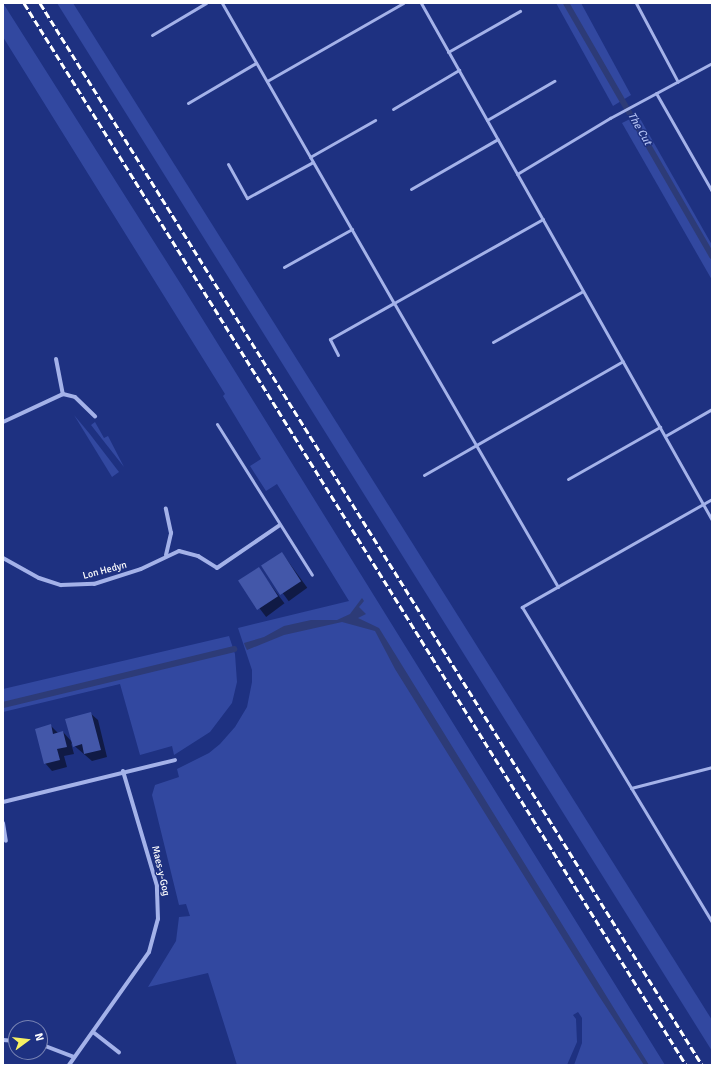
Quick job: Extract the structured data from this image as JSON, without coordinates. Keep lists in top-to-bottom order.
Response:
{
  "streets": {
    "street": ["Lon Hedyn", "Maes-y-Gog"]
  },
  "water": ["The Cut"],
  "north": "right"
}
